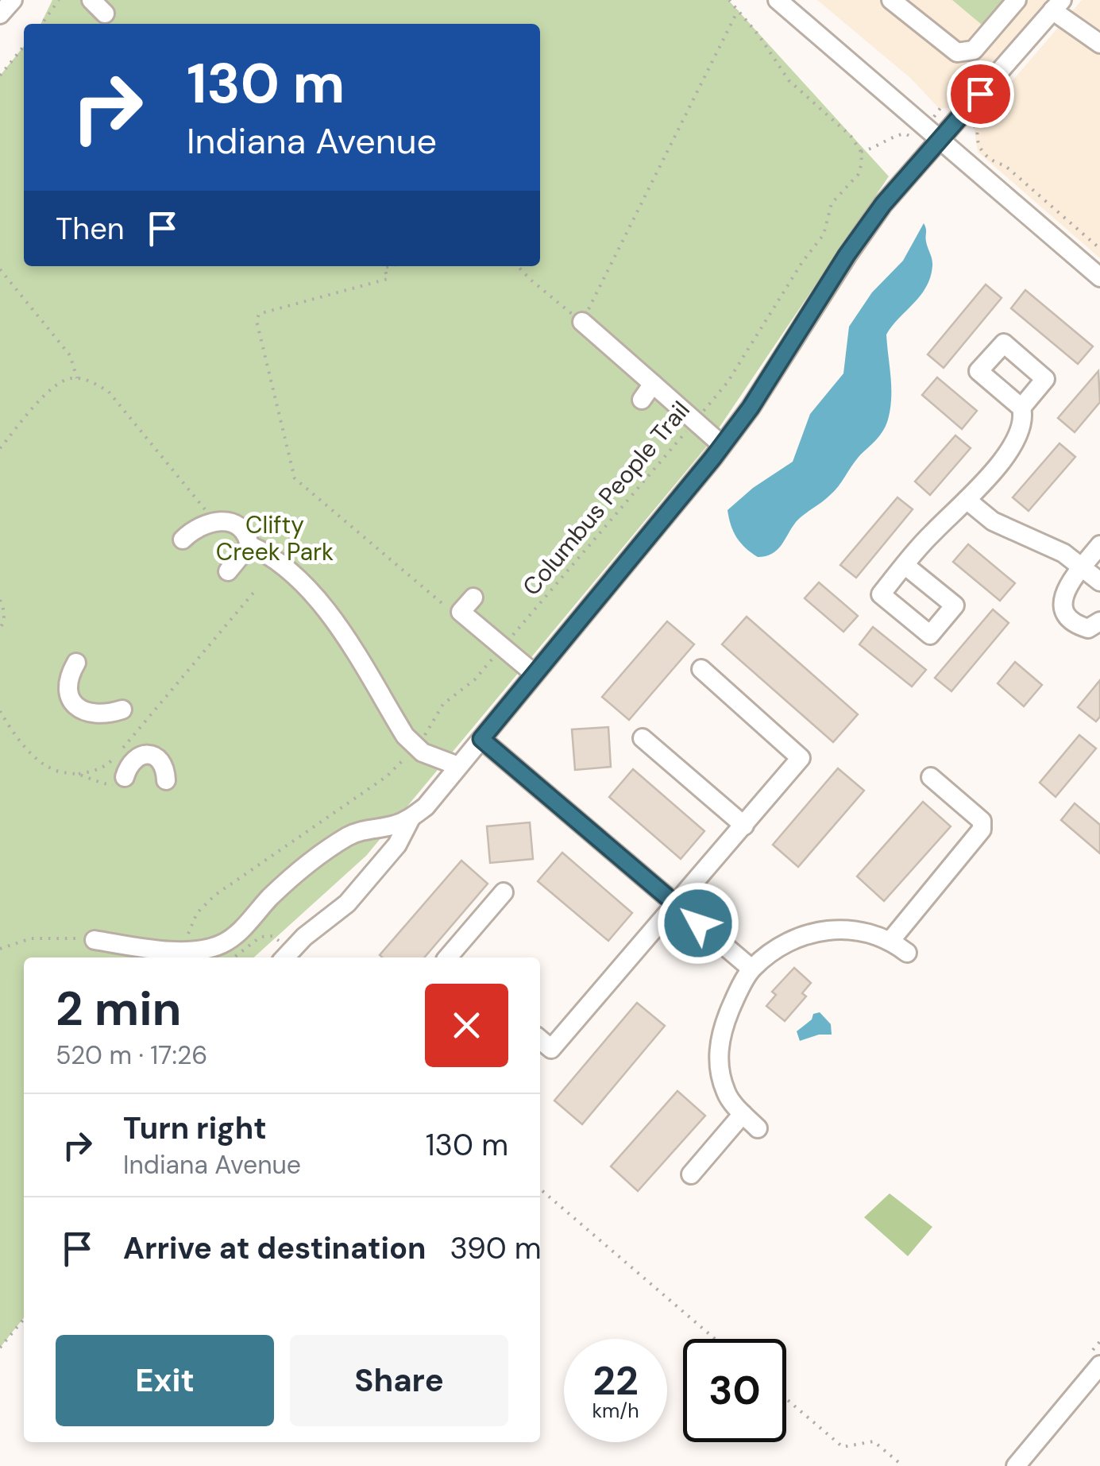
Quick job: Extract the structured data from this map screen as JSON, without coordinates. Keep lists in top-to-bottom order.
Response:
{
  "streets": {
    "path": ["Columbus People Trail"]
  },
  "parks": ["Clifty Creek Park"],
  "page": {
    "turn": ["130 m", "Indiana Avenue"],
    "then": "Then",
    "heading": ["2 min", "520 m · 17:26"],
    "list": [
      {
        "name": "Turn right",
        "note": "Indiana Avenue",
        "value": "130 m"
      },
      {
        "name": "Arrive at destination",
        "value": "390 m"
      }
    ],
    "buttons": ["Exit", "Share"],
    "speed": "22 km/h",
    "limit": "30"
  }
}
